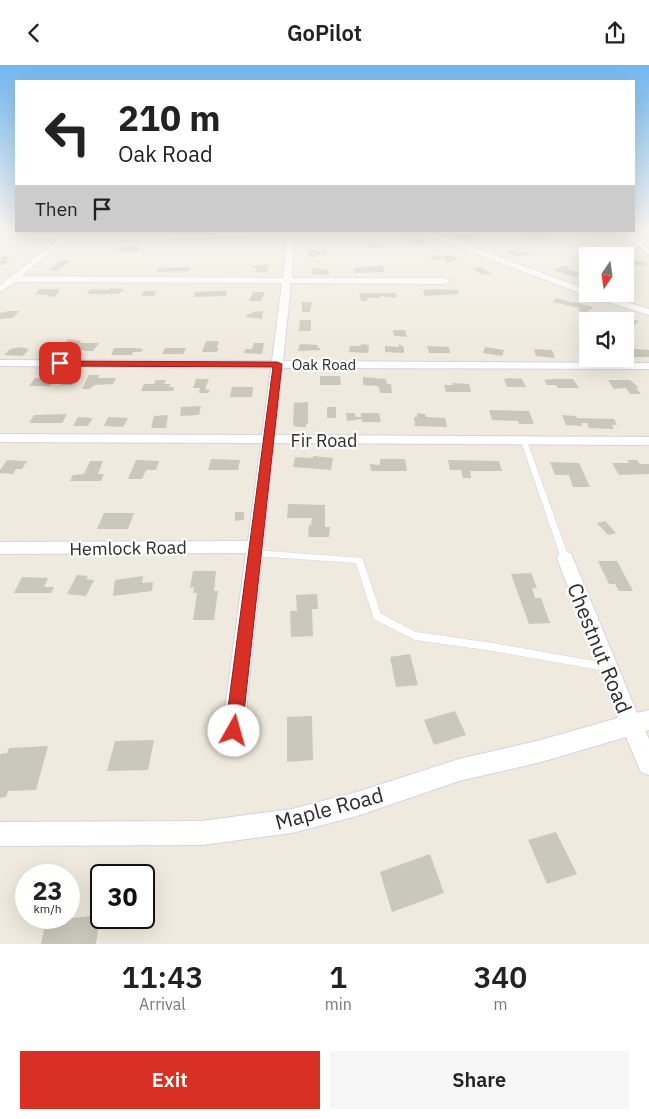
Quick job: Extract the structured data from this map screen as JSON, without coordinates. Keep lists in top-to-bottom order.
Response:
{
  "streets": {
    "street": [
      "Oak Road",
      "Fir Road",
      "Hemlock Road",
      "Chestnut Road",
      "Maple Road"
    ]
  },
  "crossings": [
    ["Chestnut Road", "Maple Road"]
  ],
  "north": "bottom",
  "page": {
    "header": "GoPilot",
    "turn": ["210 m", "Oak Road"],
    "then": "Then",
    "speed": "23 km/h",
    "limit": "30",
    "eta": [
      "11:43",
      "Arrival",
      "1",
      "min",
      "340",
      "m"
    ],
    "buttons": ["Exit", "Share"]
  }
}
